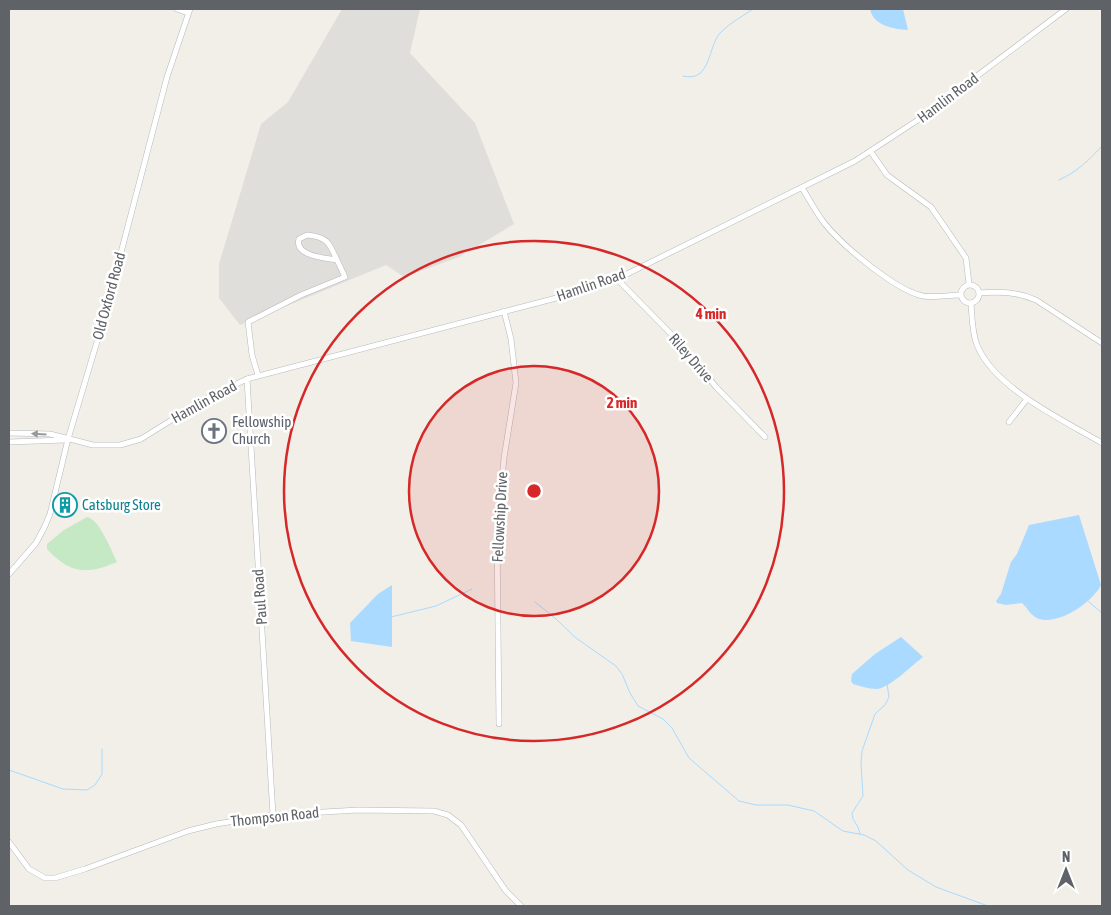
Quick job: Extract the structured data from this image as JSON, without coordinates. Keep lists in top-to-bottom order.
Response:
{
  "streets": {
    "street": [
      "Hamlin Road",
      "Old Oxford Road",
      "Riley Drive",
      "Fellowship Drive",
      "Paul Road",
      "Thompson Road"
    ]
  },
  "crossings": [
    ["Hamlin Road", "Old Oxford Road"],
    ["Hamlin Road", "Riley Drive"],
    ["Hamlin Road", "Fellowship Drive"],
    ["Hamlin Road", "Paul Road"],
    ["Paul Road", "Thompson Road"]
  ],
  "places": {
    "church": ["Fellowship Church"],
    "building": ["Catsburg Store"]
  },
  "north": "top",
  "rings": ["4 min", "2 min"]
}
